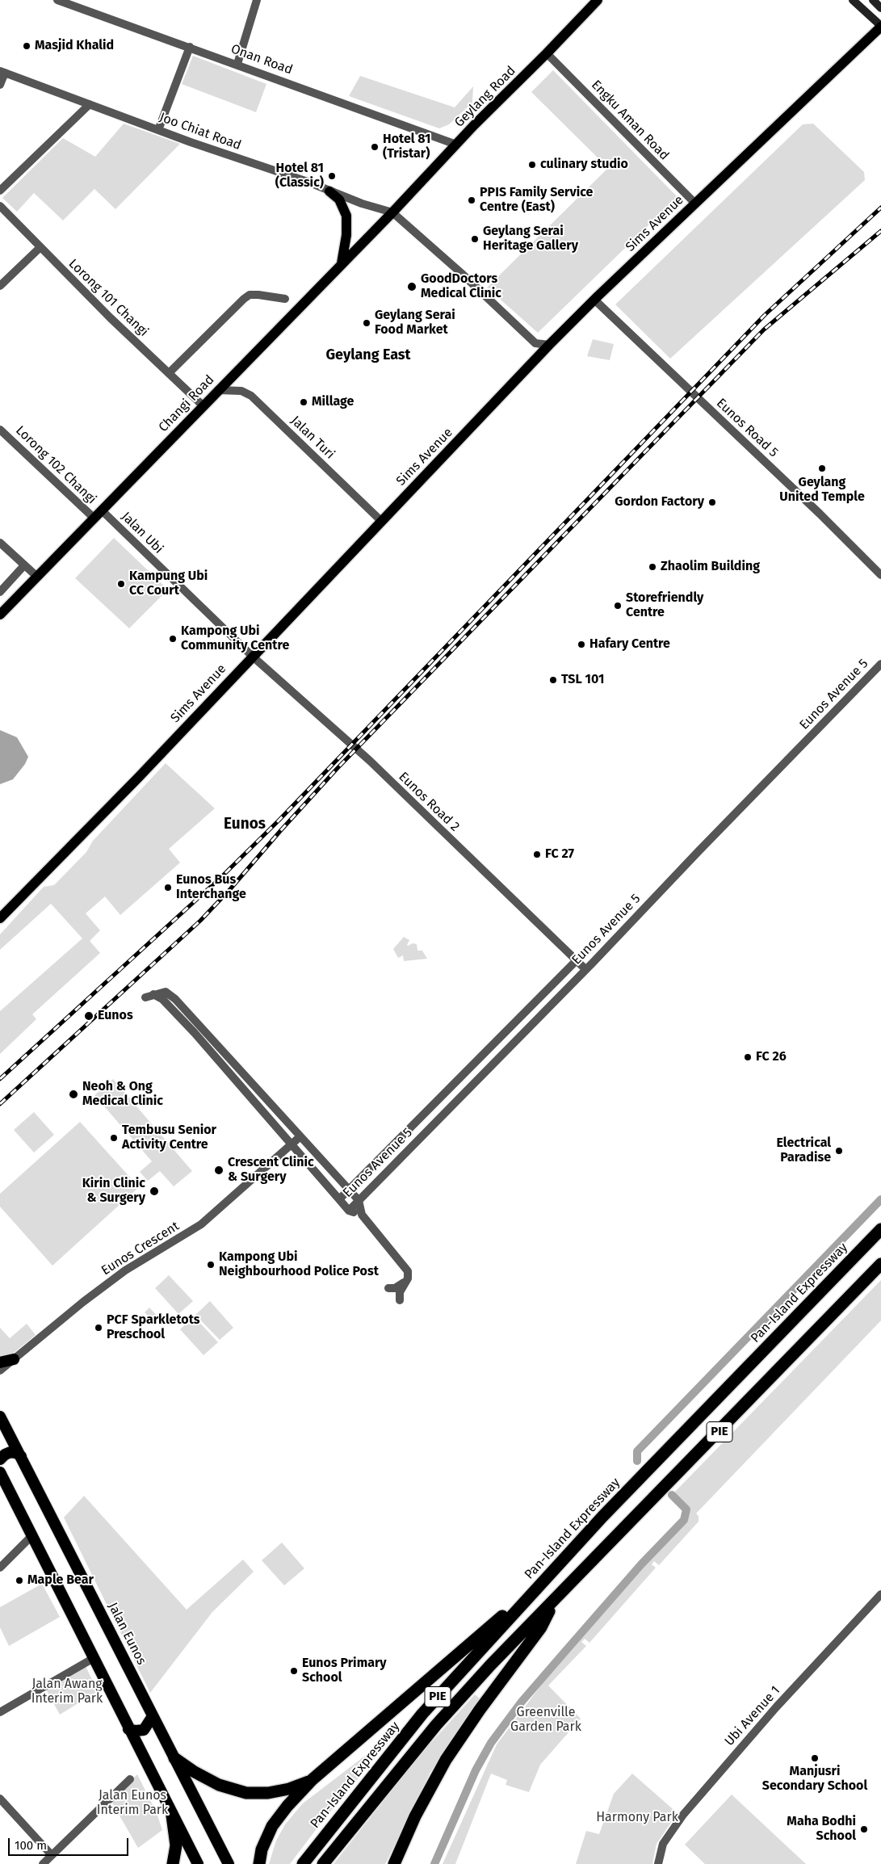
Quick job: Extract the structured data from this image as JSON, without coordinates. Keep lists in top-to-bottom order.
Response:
{
  "streets": {
    "highway": ["Pan-Island Expressway", "PIE", "Jalan Eunos"],
    "main road": ["Geylang Road", "Sims Avenue", "Changi Road"],
    "street": [
      "Onan Road",
      "Engku Aman Road",
      "Joo Chiat Road",
      "Lorong 101 Changi",
      "Eunos Road 5",
      "Jalan Turi",
      "Lorong 102 Changi",
      "Jalan Ubi",
      "Eunos Avenue 5",
      "Eunos Road 2",
      "Eunos Crescent",
      "Ubi Avenue 1"
    ]
  },
  "crossings": [
    ["Onan Road", "Geylang Road"],
    ["Geylang Road", "Engku Aman Road"],
    ["Geylang Road", "Joo Chiat Road"],
    ["Geylang Road", "Changi Road"],
    ["Engku Aman Road", "Sims Avenue"],
    ["Joo Chiat Road", "Changi Road"],
    ["Sims Avenue", "Eunos Road 5"],
    ["Sims Avenue", "Jalan Turi"],
    ["Sims Avenue", "Jalan Ubi"],
    ["Sims Avenue", "Eunos Road 2"],
    ["Lorong 101 Changi", "Changi Road"],
    ["Changi Road", "Jalan Turi"],
    ["Changi Road", "Lorong 102 Changi"],
    ["Changi Road", "Jalan Ubi"],
    ["Jalan Ubi", "Eunos Road 2"],
    ["Eunos Avenue 5", "Eunos Road 2"]
  ],
  "districts": ["Geylang East", "Eunos"],
  "parks": [
    "Jalan Awang Interim Park",
    "Greenville Garden Park",
    "Jalan Eunos Interim Park",
    "Harmony Park"
  ],
  "places": [
    "Masjid Khalid",
    "Hotel 81 (Tristar)",
    "culinary studio",
    "Hotel 81 (Classic)",
    "PPIS Family Service Centre (East)",
    "Geylang Serai Heritage Gallery",
    "GoodDoctors Medical Clinic",
    "Geylang Serai Food Market",
    "Millage",
    "Geylang United Temple",
    "Gordon Factory",
    "Zhaolim Building",
    "Kampung Ubi CC Court",
    "Storefriendly Centre",
    "Kampong Ubi Community Centre",
    "Hafary Centre",
    "TSL 101",
    "FC 27",
    "Eunos Bus Interchange",
    "Eunos",
    "FC 26",
    "Neoh & Ong Medical Clinic",
    "Tembusu Senior Activity Centre",
    "Electrical Paradise",
    "Crescent Clinic & Surgery",
    "Kirin Clinic & Surgery",
    "Kampong Ubi Neighbourhood Police Post",
    "PCF Sparkletots Preschool",
    "Maple Bear",
    "Eunos Primary School",
    "Manjusri Secondary School",
    "Maha Bodhi School"
  ],
  "scale_bar": "100 m"
}
